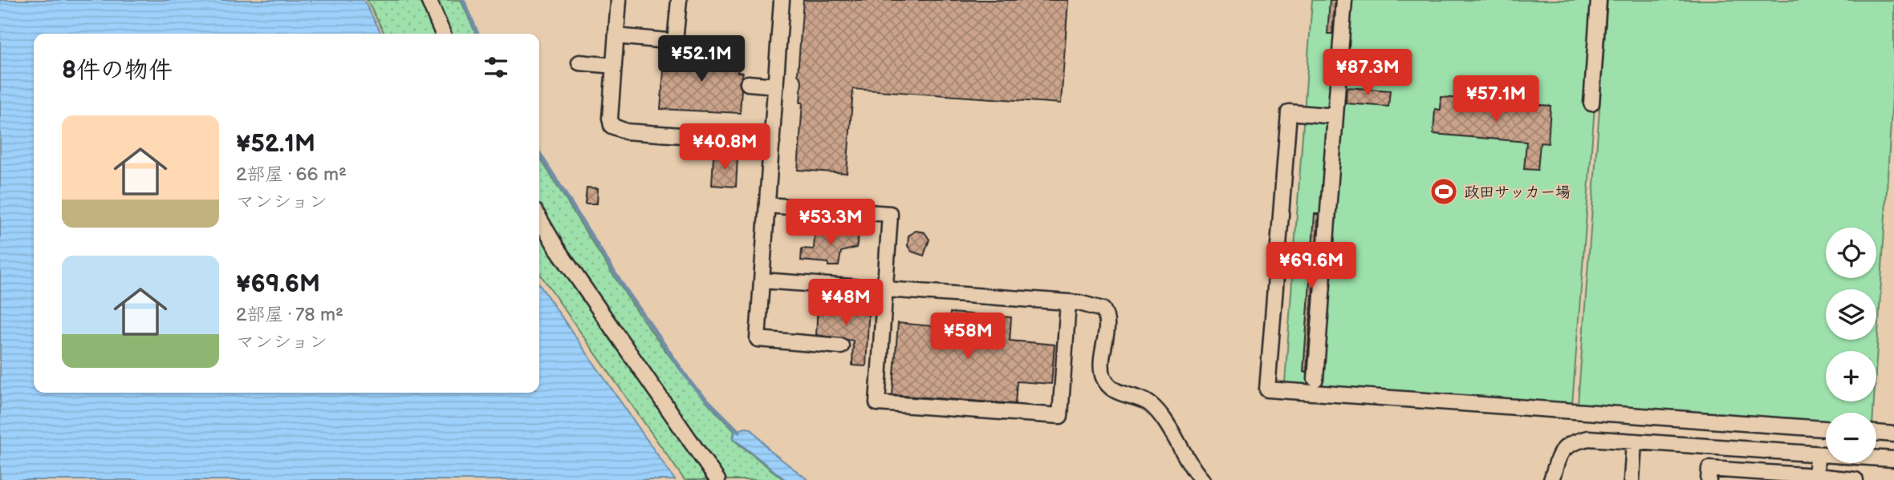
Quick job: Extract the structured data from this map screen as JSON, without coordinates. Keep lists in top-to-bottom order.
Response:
{
  "places": {
    "sports": ["政田サッカー場"]
  },
  "page": {
    "heading": "8件の物件",
    "price": [
      "¥52.1M",
      "¥87.3M",
      "¥57.1M",
      "¥40.8M",
      "¥53.3M",
      "¥69.6M",
      "¥48M",
      "¥58M"
    ],
    "list": [
      {
        "name": "¥52.1M",
        "note": "2部屋 · 66 m² · マンション"
      },
      {
        "name": "¥69.6M",
        "note": "2部屋 · 78 m² · マンション"
      }
    ],
    "map_buttons": ["+", "−"]
  }
}
